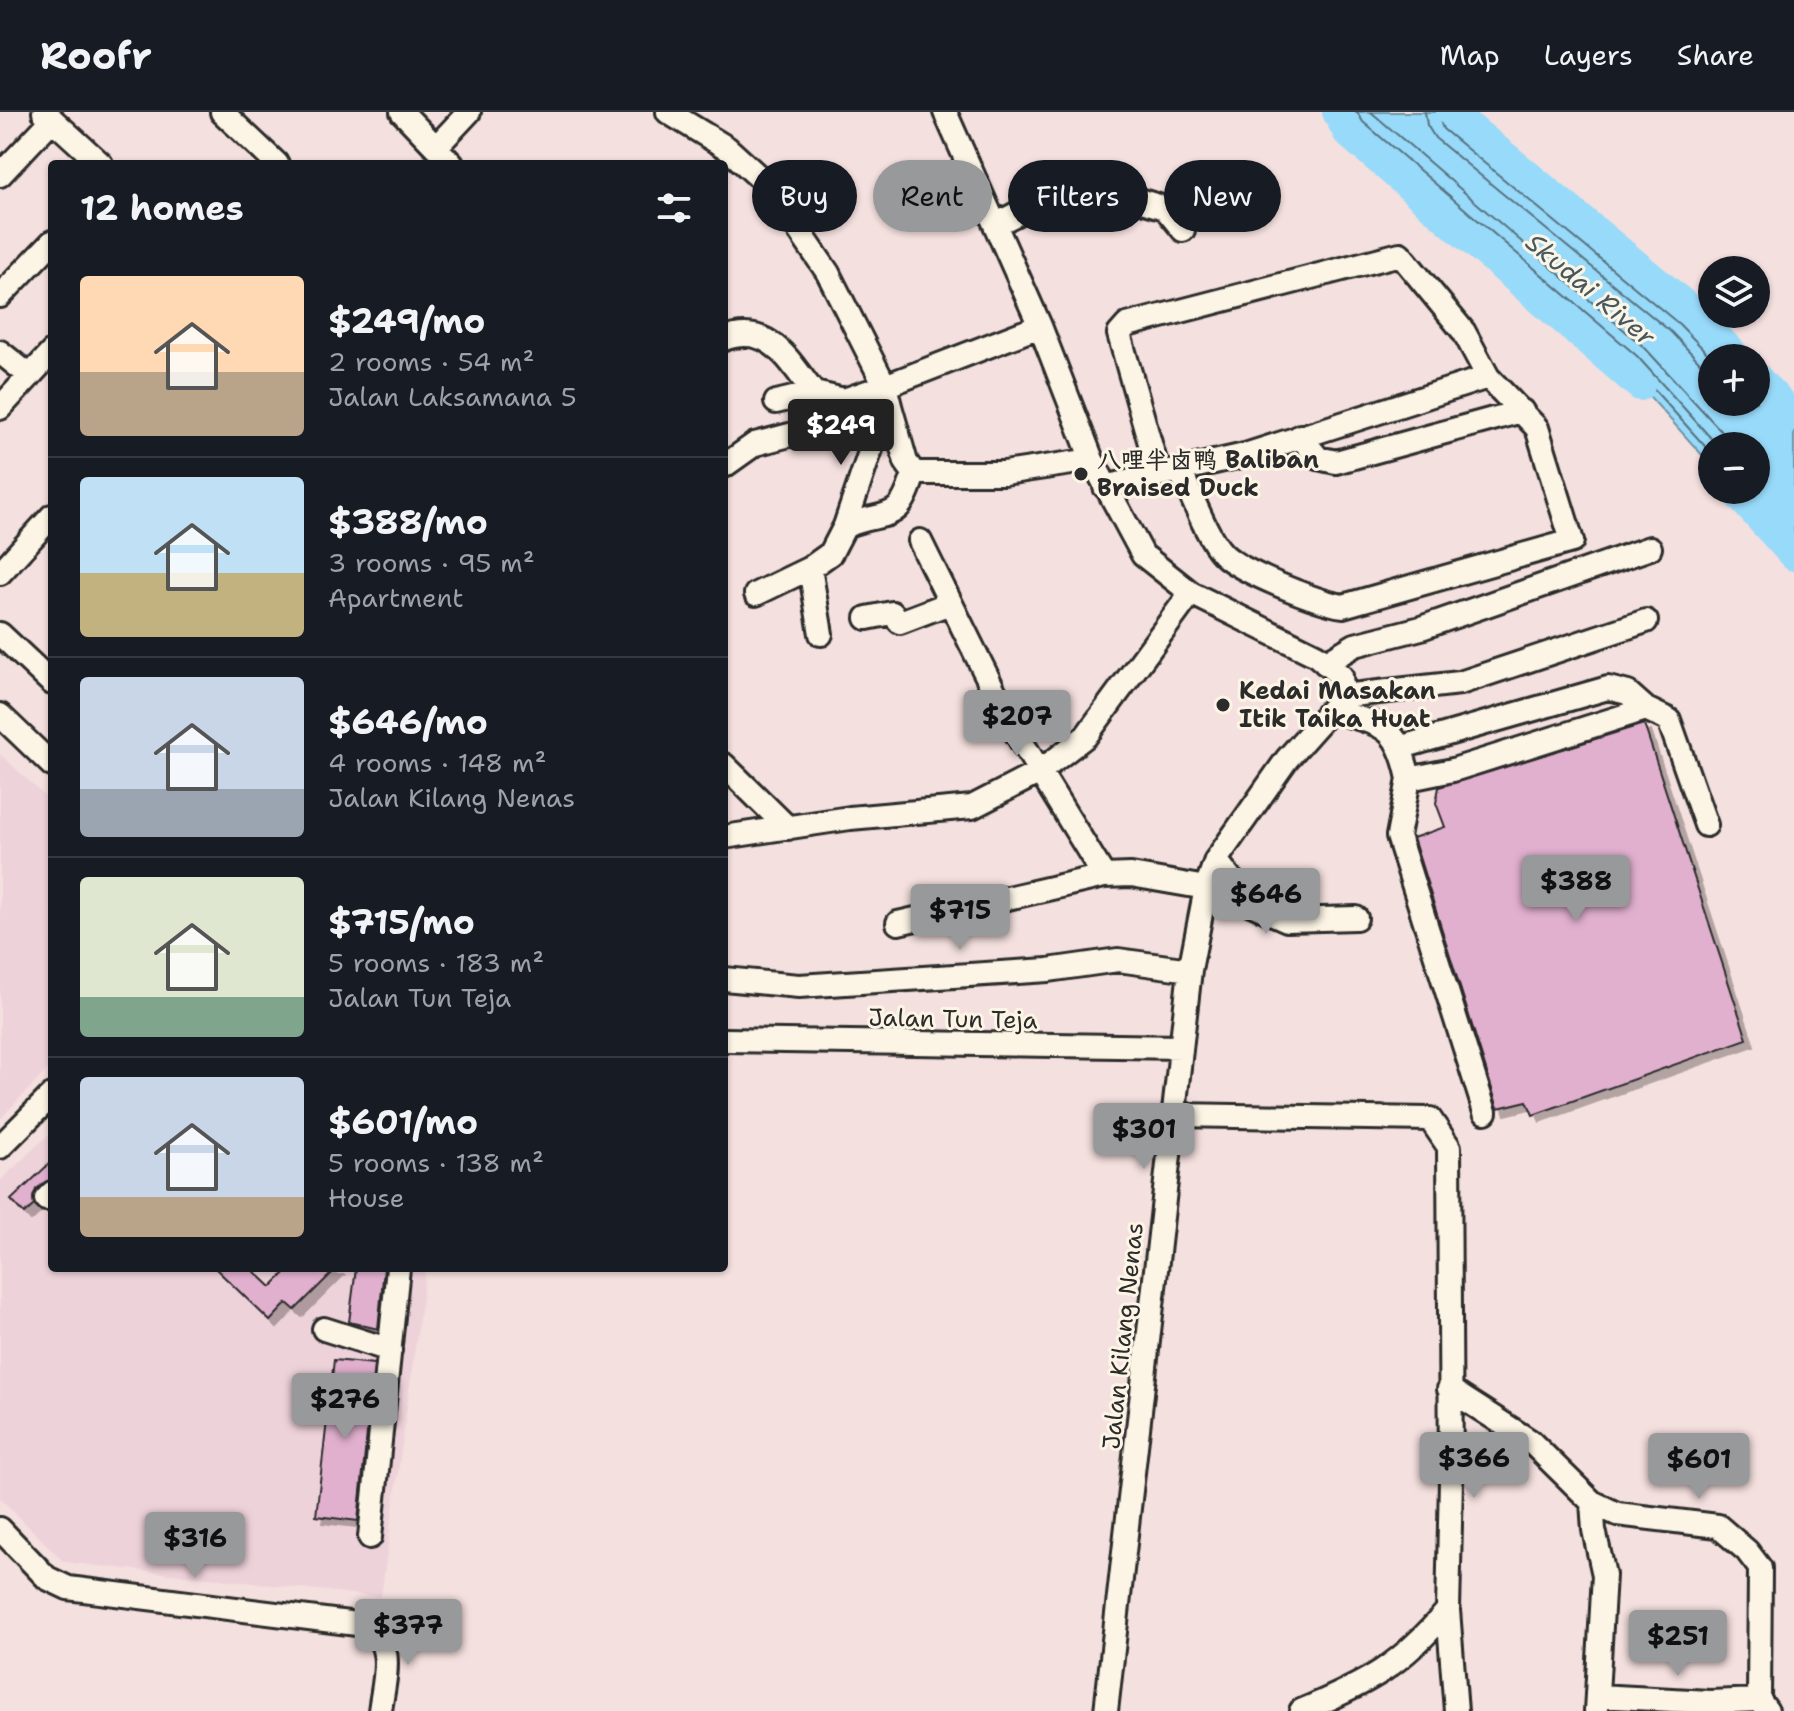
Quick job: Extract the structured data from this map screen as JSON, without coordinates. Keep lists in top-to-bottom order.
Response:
{
  "streets": {
    "street": ["Jalan Tun Teja", "Jalan Kilang Nenas"]
  },
  "crossings": [
    ["Jalan Tun Teja", "Jalan Kilang Nenas"]
  ],
  "water": ["Skudai River"],
  "places": ["八哩半卤鸭 Baliban Braised Duck", "Kedai Masakan Itik Taika Huat"],
  "page": {
    "header": "Roofr",
    "nav": ["Map", "Layers", "Share"],
    "chip": [
      "Buy",
      "Rent",
      "Filters",
      "New"
    ],
    "heading": "12 homes",
    "map_buttons": ["+", "−"],
    "list": [
      {
        "name": "$249/mo",
        "note": "2 rooms · 54 m² · Jalan Laksamana 5"
      },
      {
        "name": "$388/mo",
        "note": "3 rooms · 95 m² · Apartment"
      },
      {
        "name": "$646/mo",
        "note": "4 rooms · 148 m² · Jalan Kilang Nenas"
      },
      {
        "name": "$715/mo",
        "note": "5 rooms · 183 m² · Jalan Tun Teja"
      },
      {
        "name": "$601/mo",
        "note": "5 rooms · 138 m² · House"
      }
    ],
    "price": [
      "$249",
      "$207",
      "$388",
      "$646",
      "$715",
      "$301",
      "$276",
      "$366",
      "$601",
      "$316",
      "$377",
      "$251"
    ]
  }
}
